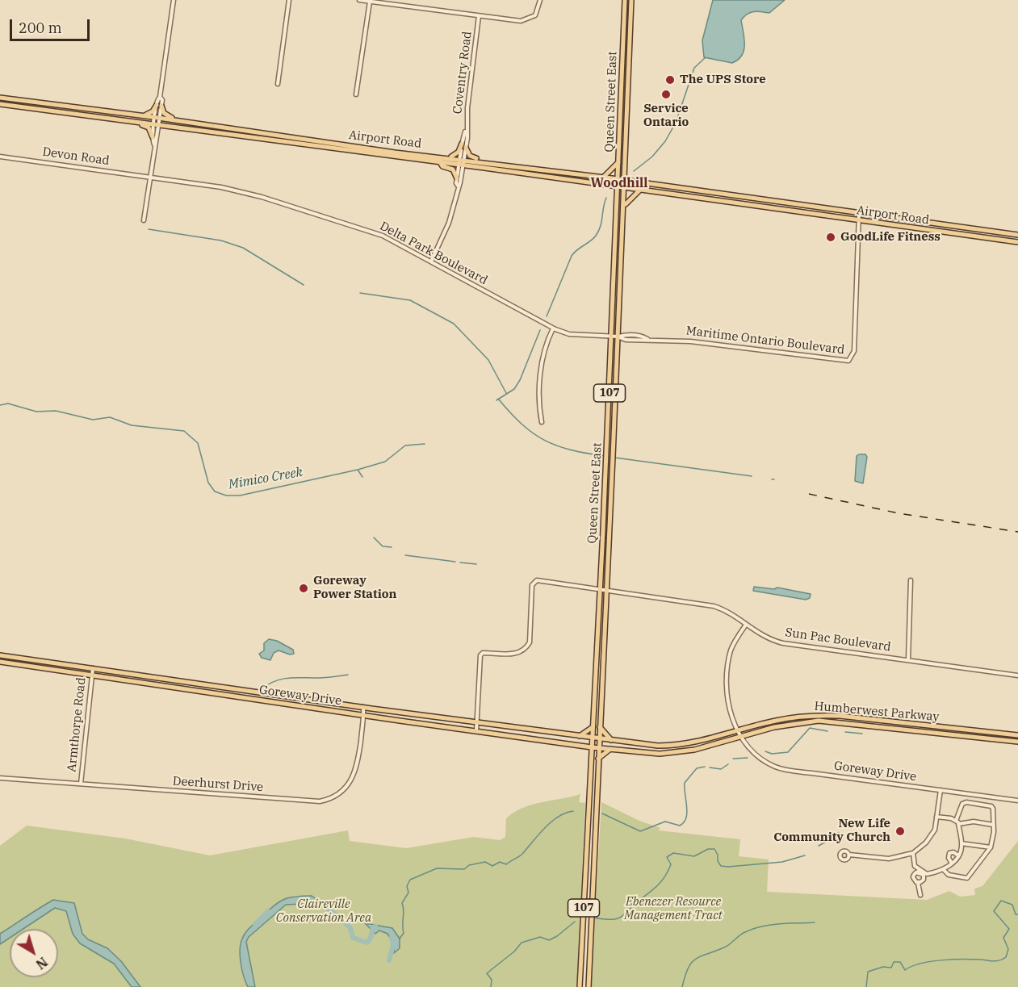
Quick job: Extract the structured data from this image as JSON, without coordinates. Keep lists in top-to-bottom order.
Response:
{
  "streets": {
    "main road": [
      "Queen Street East",
      "Airport Road",
      "107",
      "Goreway Drive",
      "Humberwest Parkway"
    ],
    "street": [
      "Coventry Road",
      "Devon Road",
      "Delta Park Boulevard",
      "Maritime Ontario Boulevard",
      "Sun Pac Boulevard",
      "Armthorpe Road",
      "Deerhurst Drive"
    ]
  },
  "crossings": [
    ["Coventry Road", "Airport Road"],
    ["Queen Street East", "Airport Road"],
    ["Queen Street East", "Delta Park Boulevard"],
    ["Queen Street East", "Maritime Ontario Boulevard"],
    ["Queen Street East", "Sun Pac Boulevard"],
    ["Queen Street East", "Goreway Drive"],
    ["Queen Street East", "Humberwest Parkway"],
    ["Airport Road", "Maritime Ontario Boulevard"],
    ["Devon Road", "Delta Park Boulevard"],
    ["Delta Park Boulevard", "Maritime Ontario Boulevard"],
    ["Sun Pac Boulevard", "Goreway Drive"],
    ["Goreway Drive", "Humberwest Parkway"],
    ["Goreway Drive", "Armthorpe Road"],
    ["Goreway Drive", "Deerhurst Drive"],
    ["Armthorpe Road", "Deerhurst Drive"]
  ],
  "districts": ["Woodhill"],
  "water": ["Mimico Creek"],
  "parks": ["Ebenezer Resource Management Tract", "Claireville Conservation Area"],
  "places": [
    "The UPS Store",
    "Service Ontario",
    "GoodLife Fitness",
    "Goreway Power Station",
    "New Life Community Church"
  ],
  "scale_bar": "200 m",
  "north": "bottom right"
}
